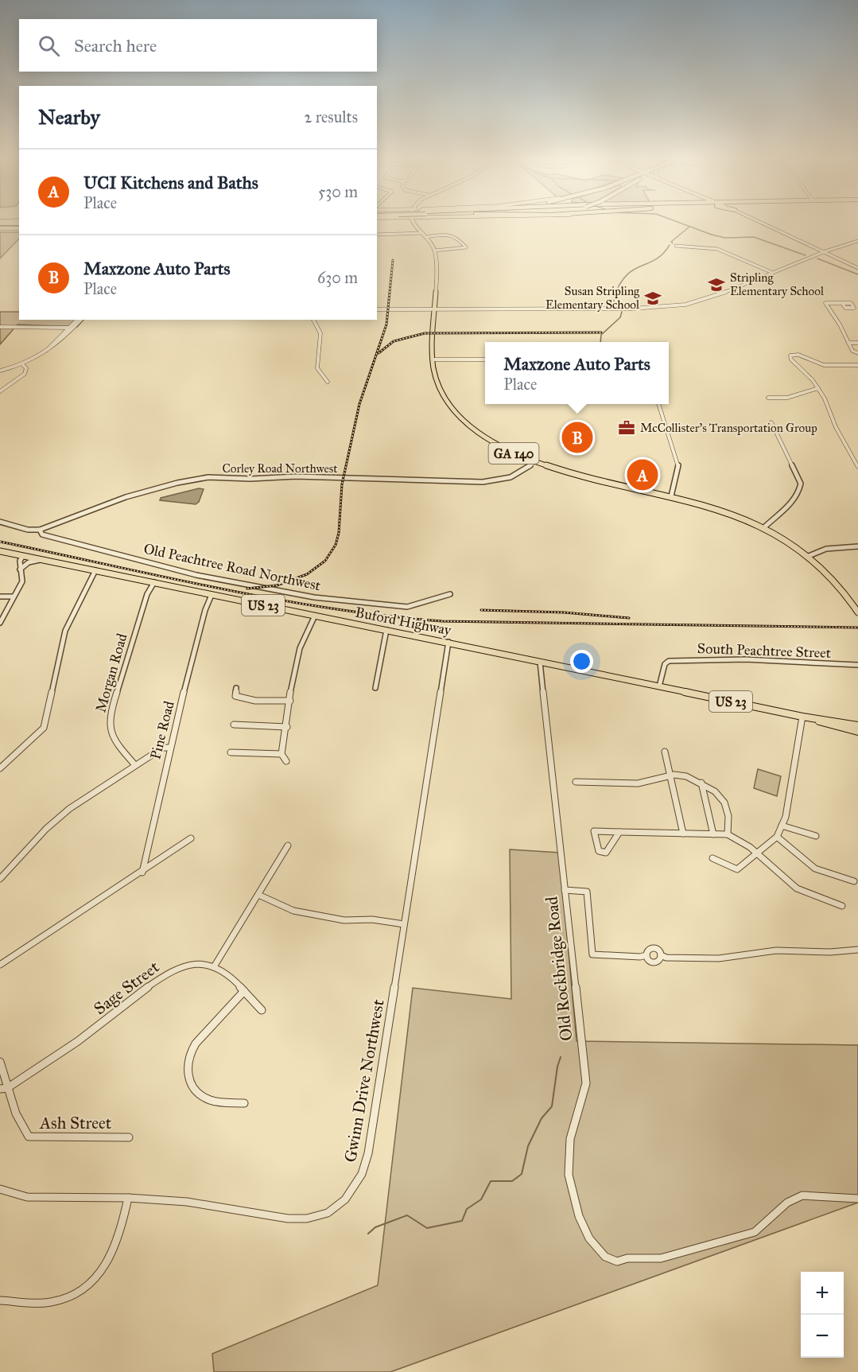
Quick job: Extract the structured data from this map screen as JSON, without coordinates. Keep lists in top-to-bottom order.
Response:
{
  "streets": {
    "main road": ["GA 140", "US 23", "Buford Highway"],
    "street": [
      "Corley Road Northwest",
      "Old Peachtree Road Northwest",
      "South Peachtree Street",
      "Morgan Road",
      "Pine Road",
      "Old Rockbridge Road",
      "Sage Street",
      "Gwinn Drive Northwest",
      "Ash Street"
    ]
  },
  "crossings": [
    ["GA 140", "Corley Road Northwest"],
    ["Corley Road Northwest", "Old Peachtree Road Northwest"],
    ["Buford Highway", "South Peachtree Street"],
    ["Buford Highway", "Morgan Road"],
    ["Buford Highway", "Pine Road"],
    ["Buford Highway", "Old Rockbridge Road"],
    ["Buford Highway", "Gwinn Drive Northwest"],
    ["Sage Street", "Ash Street"]
  ],
  "places": {
    "school or university": ["Stripling Elementary School", "Susan Stripling Elementary School"],
    "office": ["McCollister's Transportation Group"]
  },
  "page": {
    "search": "Search here",
    "heading": ["Nearby", "2 results"],
    "list": [
      {
        "mark": "A",
        "name": "UCI Kitchens and Baths",
        "note": "Place",
        "value": "530 m"
      },
      {
        "mark": "B",
        "name": "Maxzone Auto Parts",
        "note": "Place",
        "value": "630 m"
      }
    ],
    "popup": ["Maxzone Auto Parts", "Place"],
    "pins": ["B", "A"],
    "map_buttons": ["+", "−"]
  }
}
